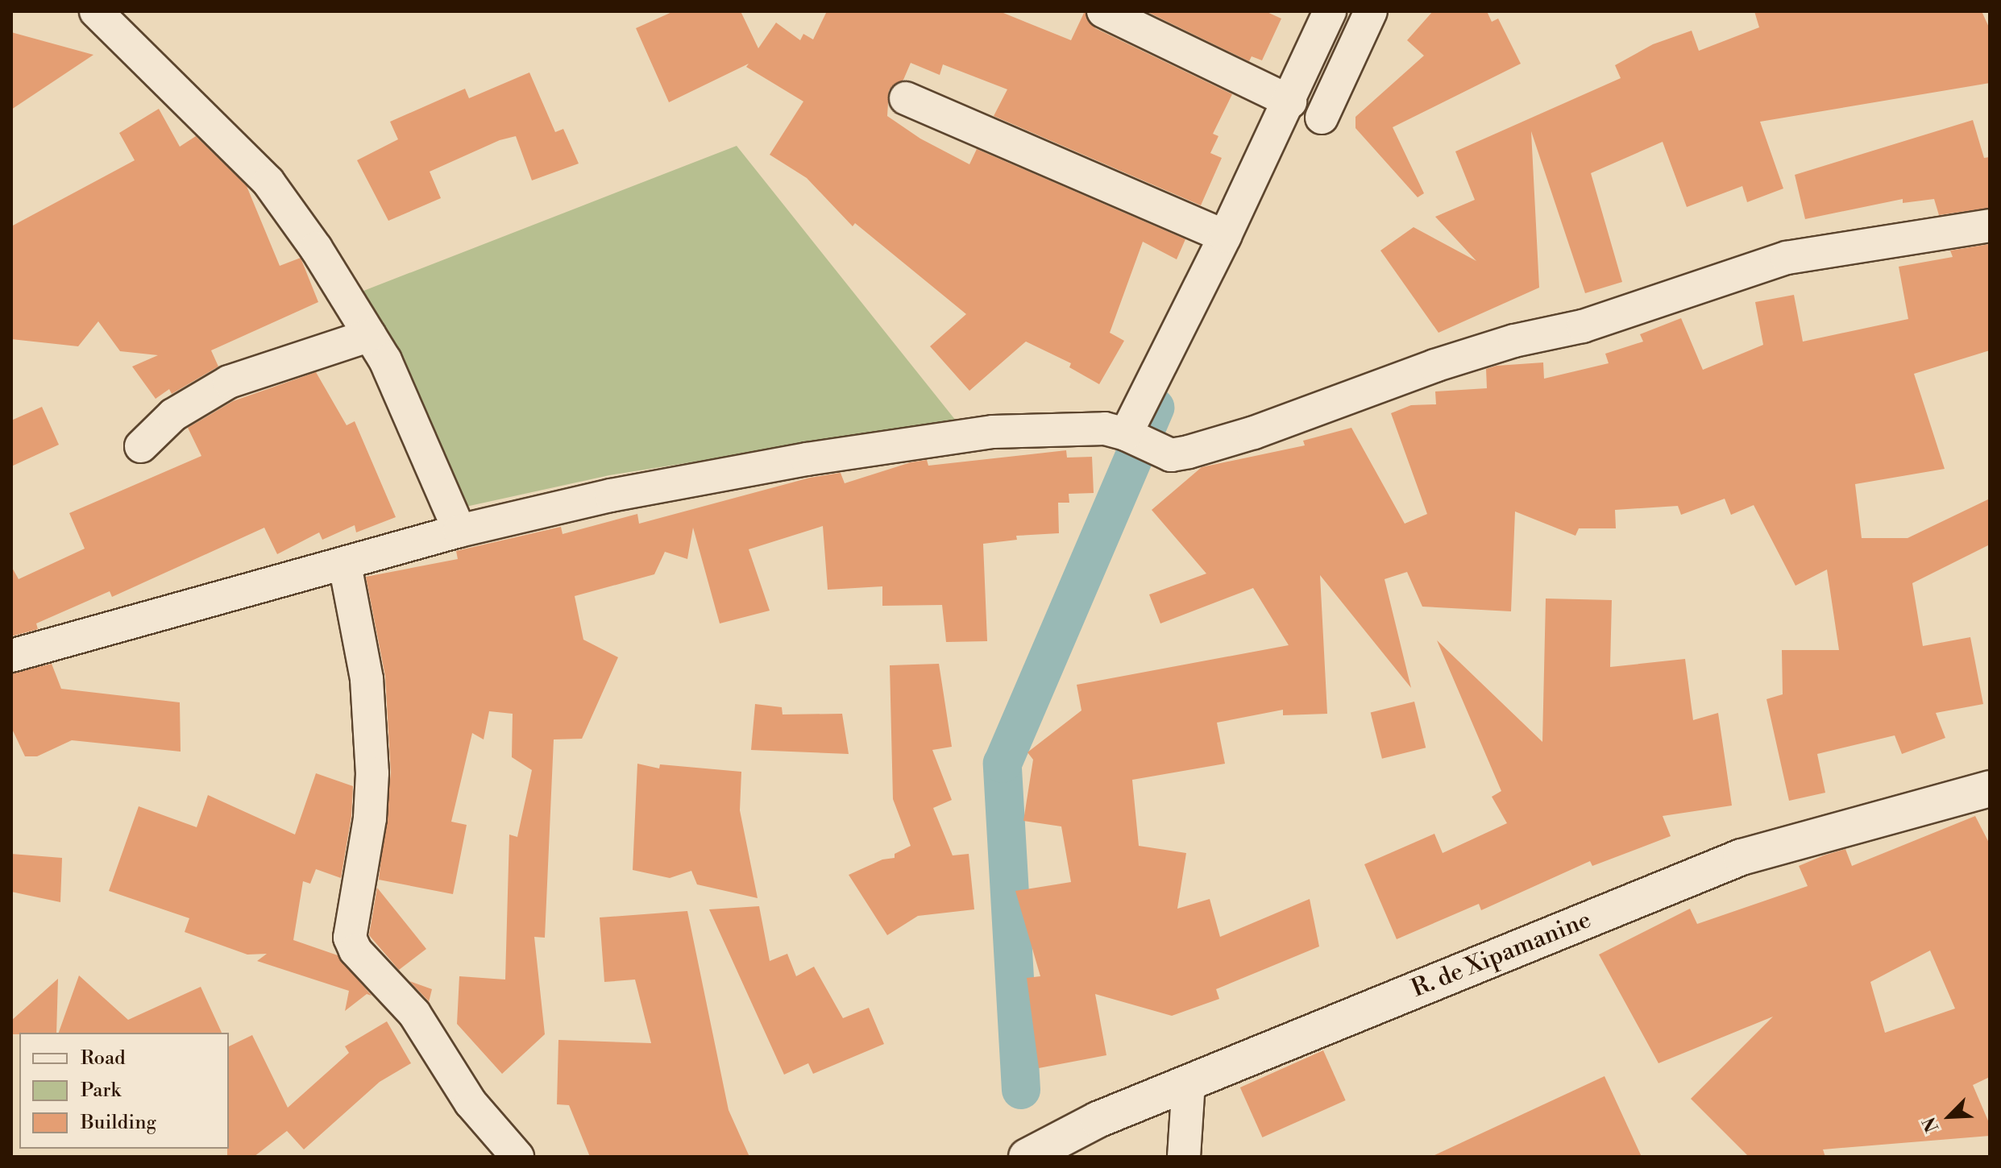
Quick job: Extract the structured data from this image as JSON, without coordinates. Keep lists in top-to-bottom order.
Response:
{
  "streets": {
    "street": ["R. de Xipamanine"]
  },
  "legend": ["Road", "Park", "Building"],
  "north": "bottom left"
}
